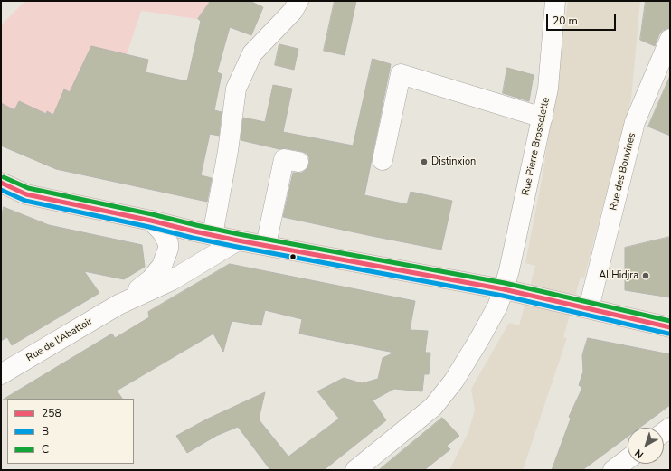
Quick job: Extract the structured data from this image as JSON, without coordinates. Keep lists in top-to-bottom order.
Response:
{
  "streets": {
    "street": ["Rue Pierre Brossolette", "Rue des Bouvines", "Rue de l'Abattoir"]
  },
  "places": ["Distinxion", "Al Hidjra"],
  "lines": ["transit line C", "transit line 258", "transit line B"],
  "legend": ["258", "B", "C"],
  "scale_bar": "20 m",
  "north": "bottom left"
}
